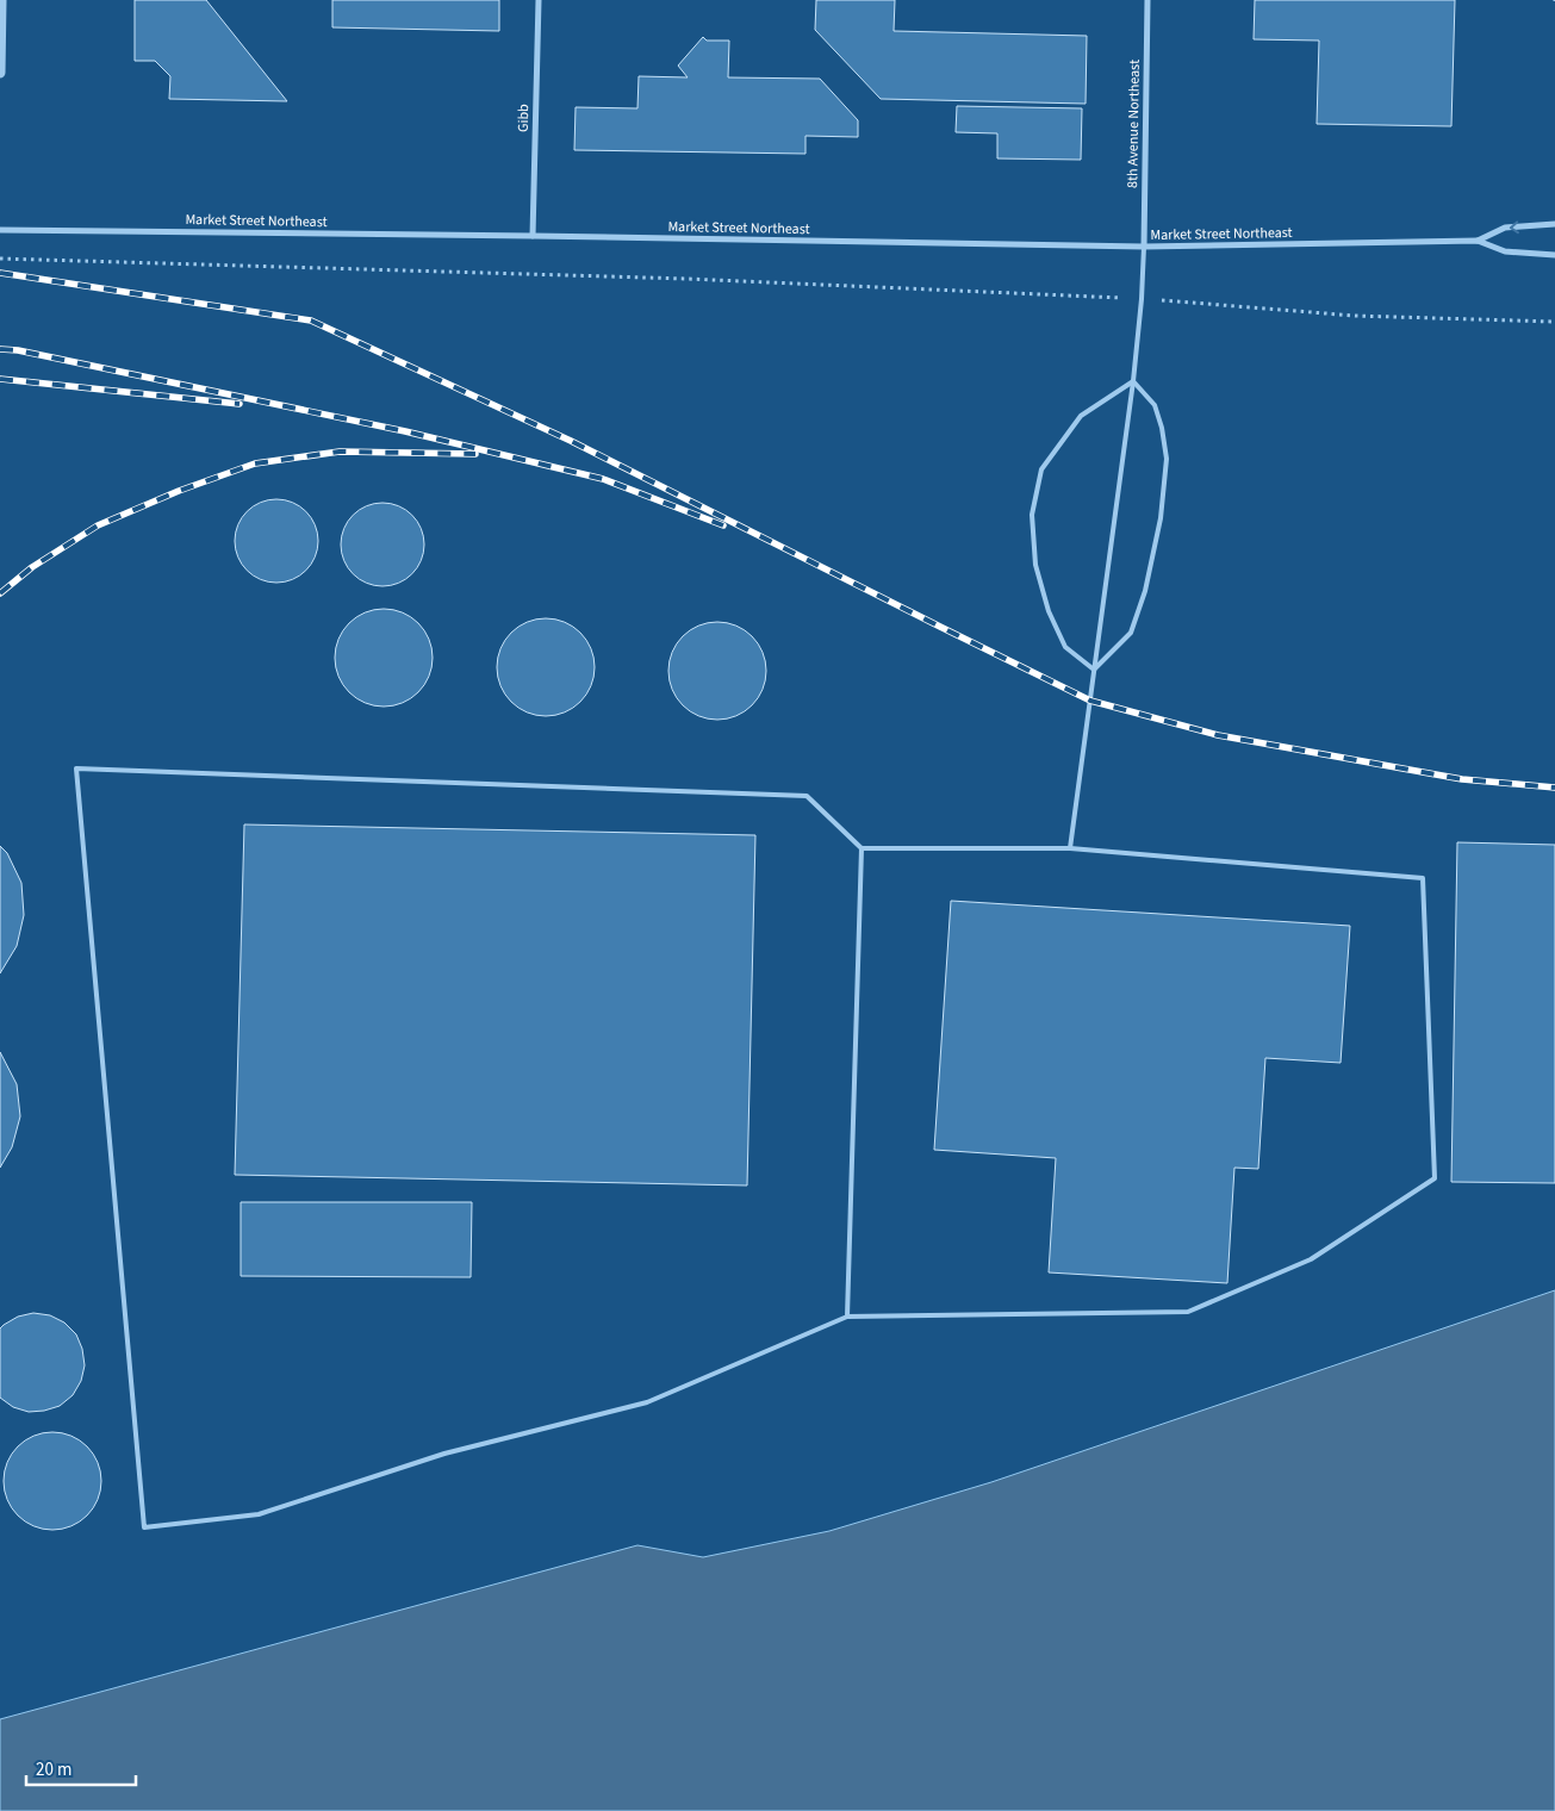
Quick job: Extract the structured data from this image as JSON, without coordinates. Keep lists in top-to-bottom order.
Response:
{
  "streets": {
    "street": ["Gibb", "8th Avenue Northeast", "Market Street Northeast"]
  },
  "crossings": [
    ["Gibb", "Market Street Northeast"],
    ["8th Avenue Northeast", "Market Street Northeast"]
  ],
  "scale_bar": "20 m"
}
